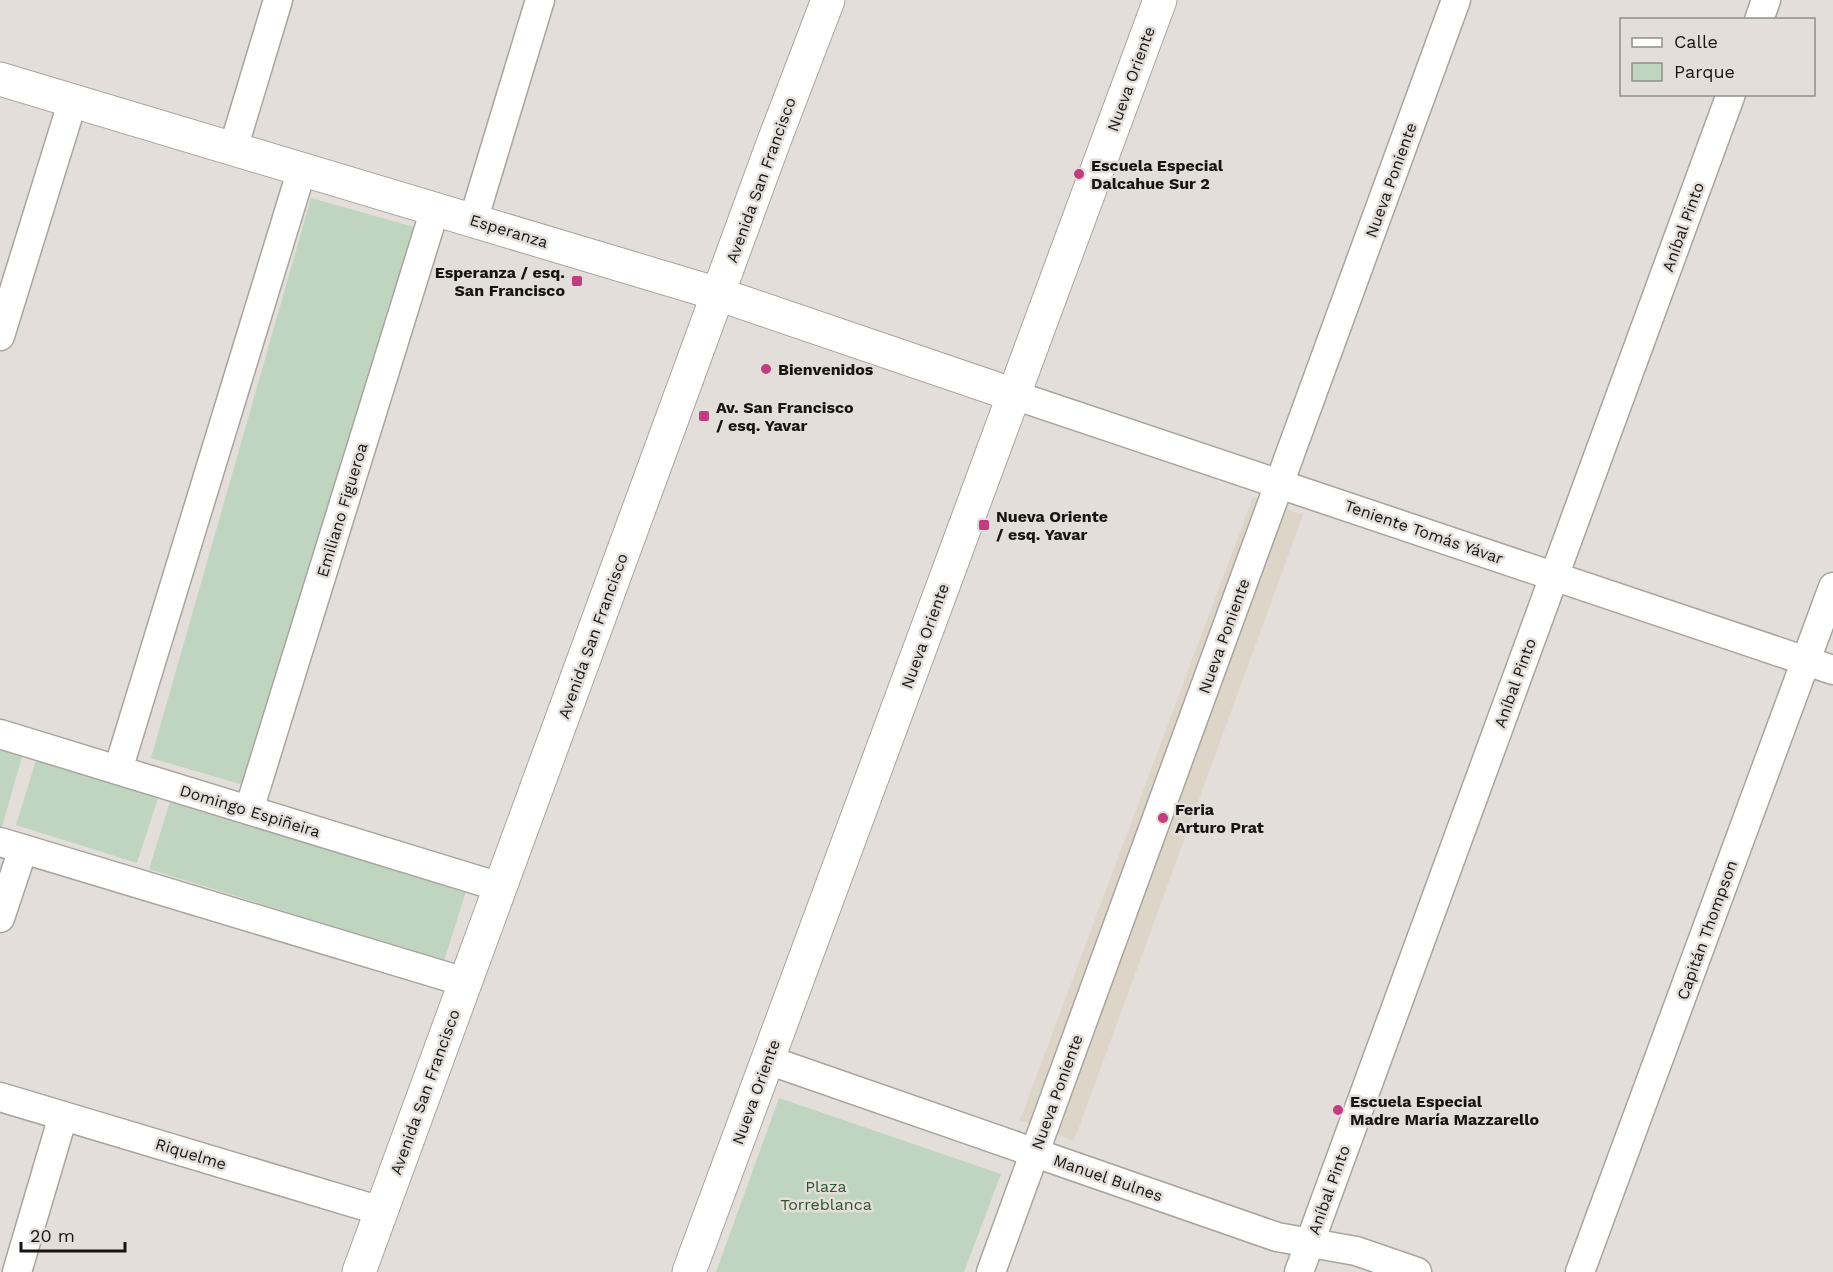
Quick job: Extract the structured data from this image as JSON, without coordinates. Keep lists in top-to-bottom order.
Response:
{
  "streets": {
    "main road": ["Nueva Oriente", "Avenida San Francisco", "Esperanza"],
    "street": [
      "Nueva Poniente",
      "Aníbal Pinto",
      "Emiliano Figueroa",
      "Teniente Tomás Yávar",
      "Domingo Espiñeira",
      "Capitán Thompson",
      "Riquelme",
      "Manuel Bulnes"
    ]
  },
  "crossings": [
    ["Nueva Oriente", "Esperanza"],
    ["Nueva Oriente", "Teniente Tomás Yávar"],
    ["Nueva Oriente", "Manuel Bulnes"],
    ["Avenida San Francisco", "Esperanza"],
    ["Avenida San Francisco", "Domingo Espiñeira"],
    ["Avenida San Francisco", "Riquelme"],
    ["Nueva Poniente", "Teniente Tomás Yávar"],
    ["Nueva Poniente", "Manuel Bulnes"],
    ["Aníbal Pinto", "Teniente Tomás Yávar"],
    ["Aníbal Pinto", "Manuel Bulnes"],
    ["Esperanza", "Emiliano Figueroa"],
    ["Esperanza", "Teniente Tomás Yávar"],
    ["Emiliano Figueroa", "Domingo Espiñeira"],
    ["Teniente Tomás Yávar", "Capitán Thompson"]
  ],
  "parks": ["Plaza Torreblanca"],
  "places": {
    "other": [
      "Escuela Especial Dalcahue Sur 2",
      "Bienvenidos",
      "Feria Arturo Prat",
      "Escuela Especial Madre María Mazzarello"
    ],
    "transit": ["Esperanza / esq. San Francisco", "Av. San Francisco / esq. Yavar", "Nueva Oriente / esq. Yavar"]
  },
  "legend": ["Calle", "Parque"],
  "scale_bar": "20 m"
}
